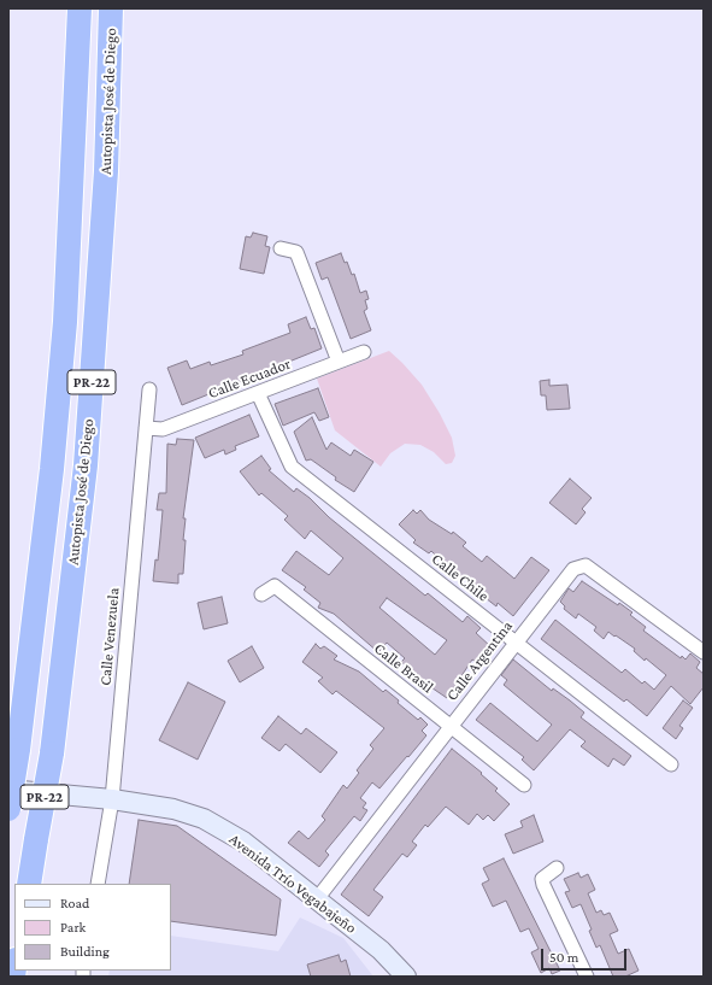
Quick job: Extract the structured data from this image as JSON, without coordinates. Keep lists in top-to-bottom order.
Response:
{
  "streets": {
    "highway": ["Autopista José de Diego", "PR-22"],
    "street": [
      "Calle Ecuador",
      "Calle Chile",
      "Calle Venezuela",
      "Calle Argentina",
      "Calle Brasil",
      "Avenida Trío Vegabajeño"
    ]
  },
  "crossings": [
    ["Calle Ecuador", "Calle Chile"],
    ["Calle Ecuador", "Calle Venezuela"],
    ["Calle Chile", "Calle Argentina"],
    ["Calle Venezuela", "Avenida Trío Vegabajeño"],
    ["Calle Argentina", "Calle Brasil"],
    ["Calle Argentina", "Avenida Trío Vegabajeño"]
  ],
  "legend": ["Road", "Park", "Building"],
  "scale_bar": "50 m"
}
